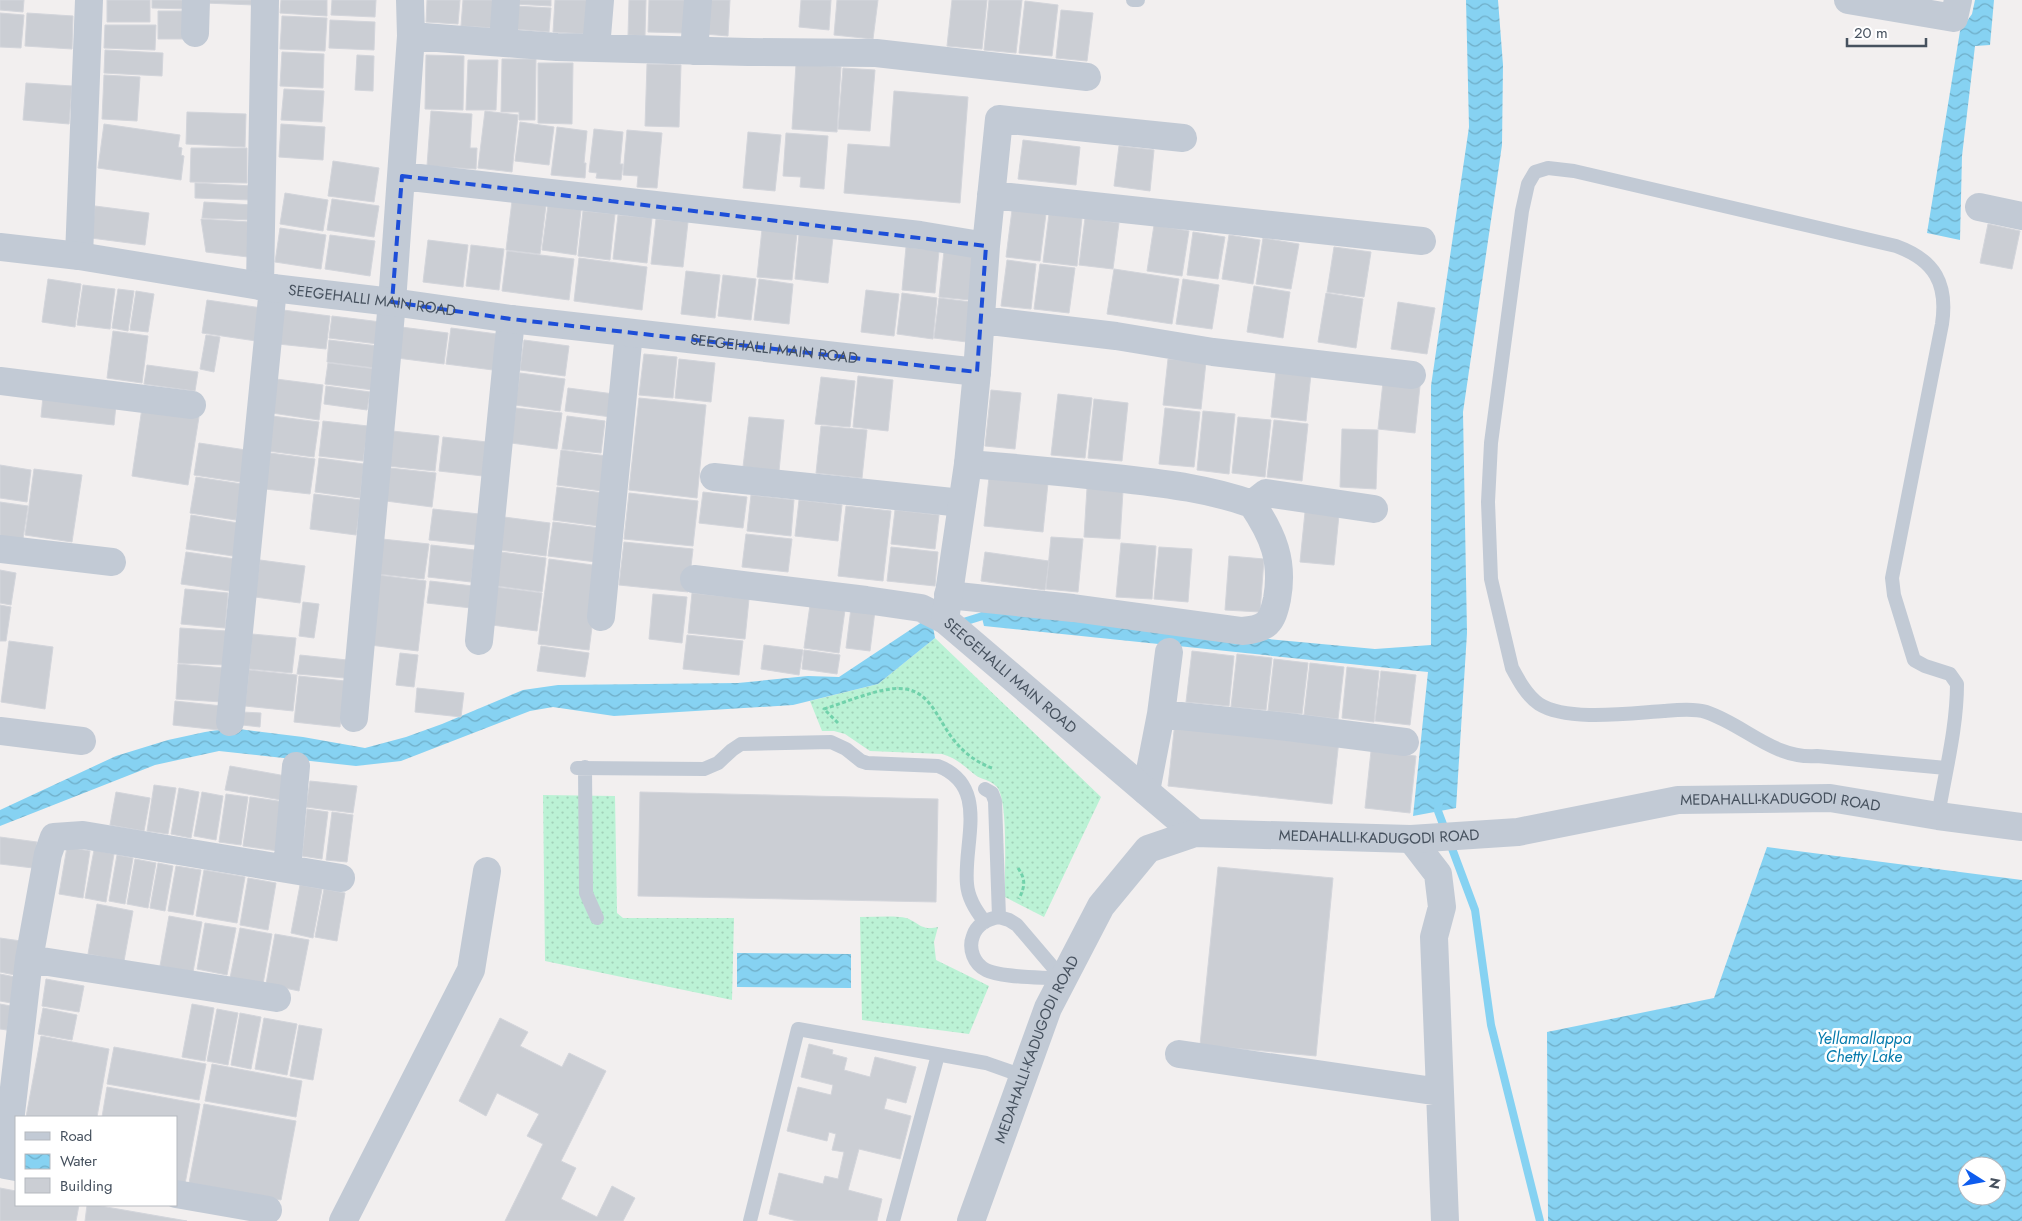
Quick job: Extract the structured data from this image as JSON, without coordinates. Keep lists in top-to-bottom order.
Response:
{
  "streets": {
    "street": ["SEEGEHALLI MAIN ROAD", "MEDAHALLI-KADUGODI ROAD"]
  },
  "crossings": [
    ["SEEGEHALLI MAIN ROAD", "MEDAHALLI-KADUGODI ROAD"]
  ],
  "water": ["Yellamallappa Chetty Lake"],
  "legend": ["Road", "Water", "Building"],
  "scale_bar": "20 m",
  "north": "right"
}
